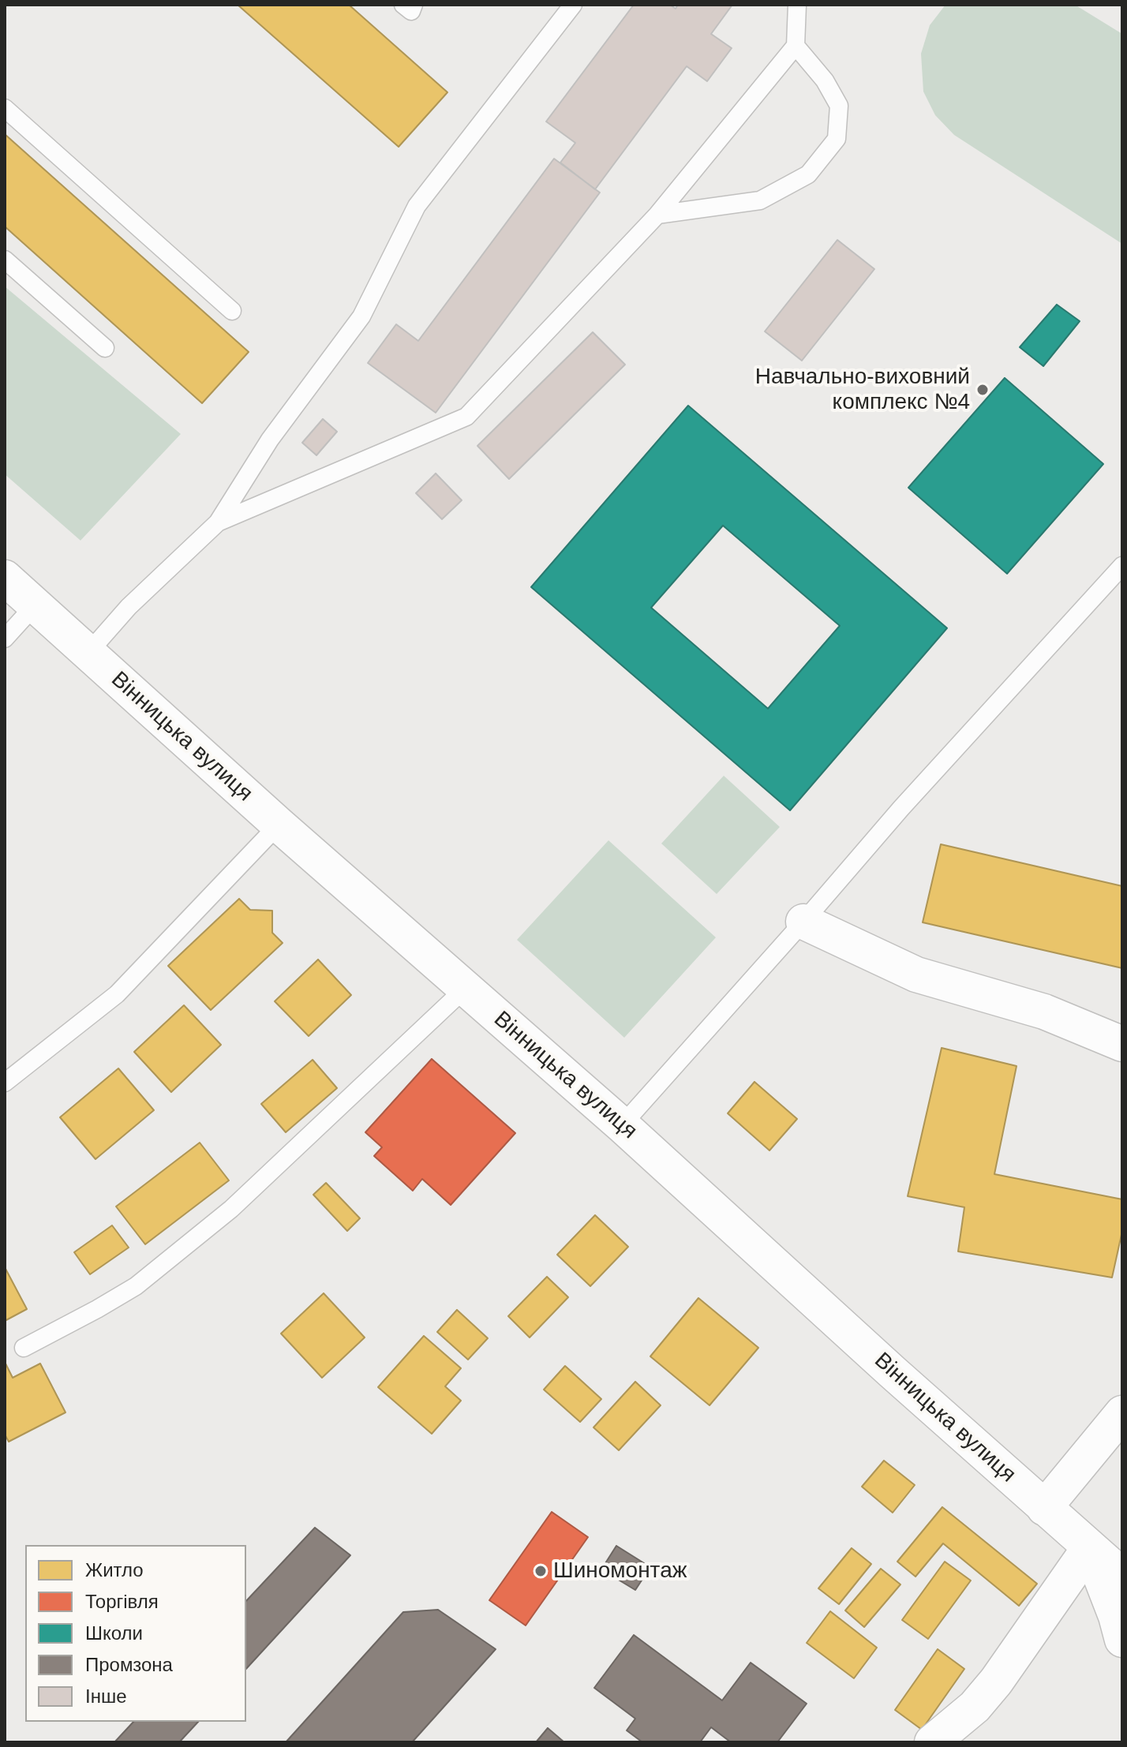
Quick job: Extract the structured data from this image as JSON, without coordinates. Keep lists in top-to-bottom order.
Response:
{
  "streets": {
    "main road": ["Вінницька вулиця"]
  },
  "places": ["Навчально-виховний комплекс №4", "Шиномонтаж"],
  "legend": [
    "Житло",
    "Торгівля",
    "Школи",
    "Промзона",
    "Інше"
  ]
}
